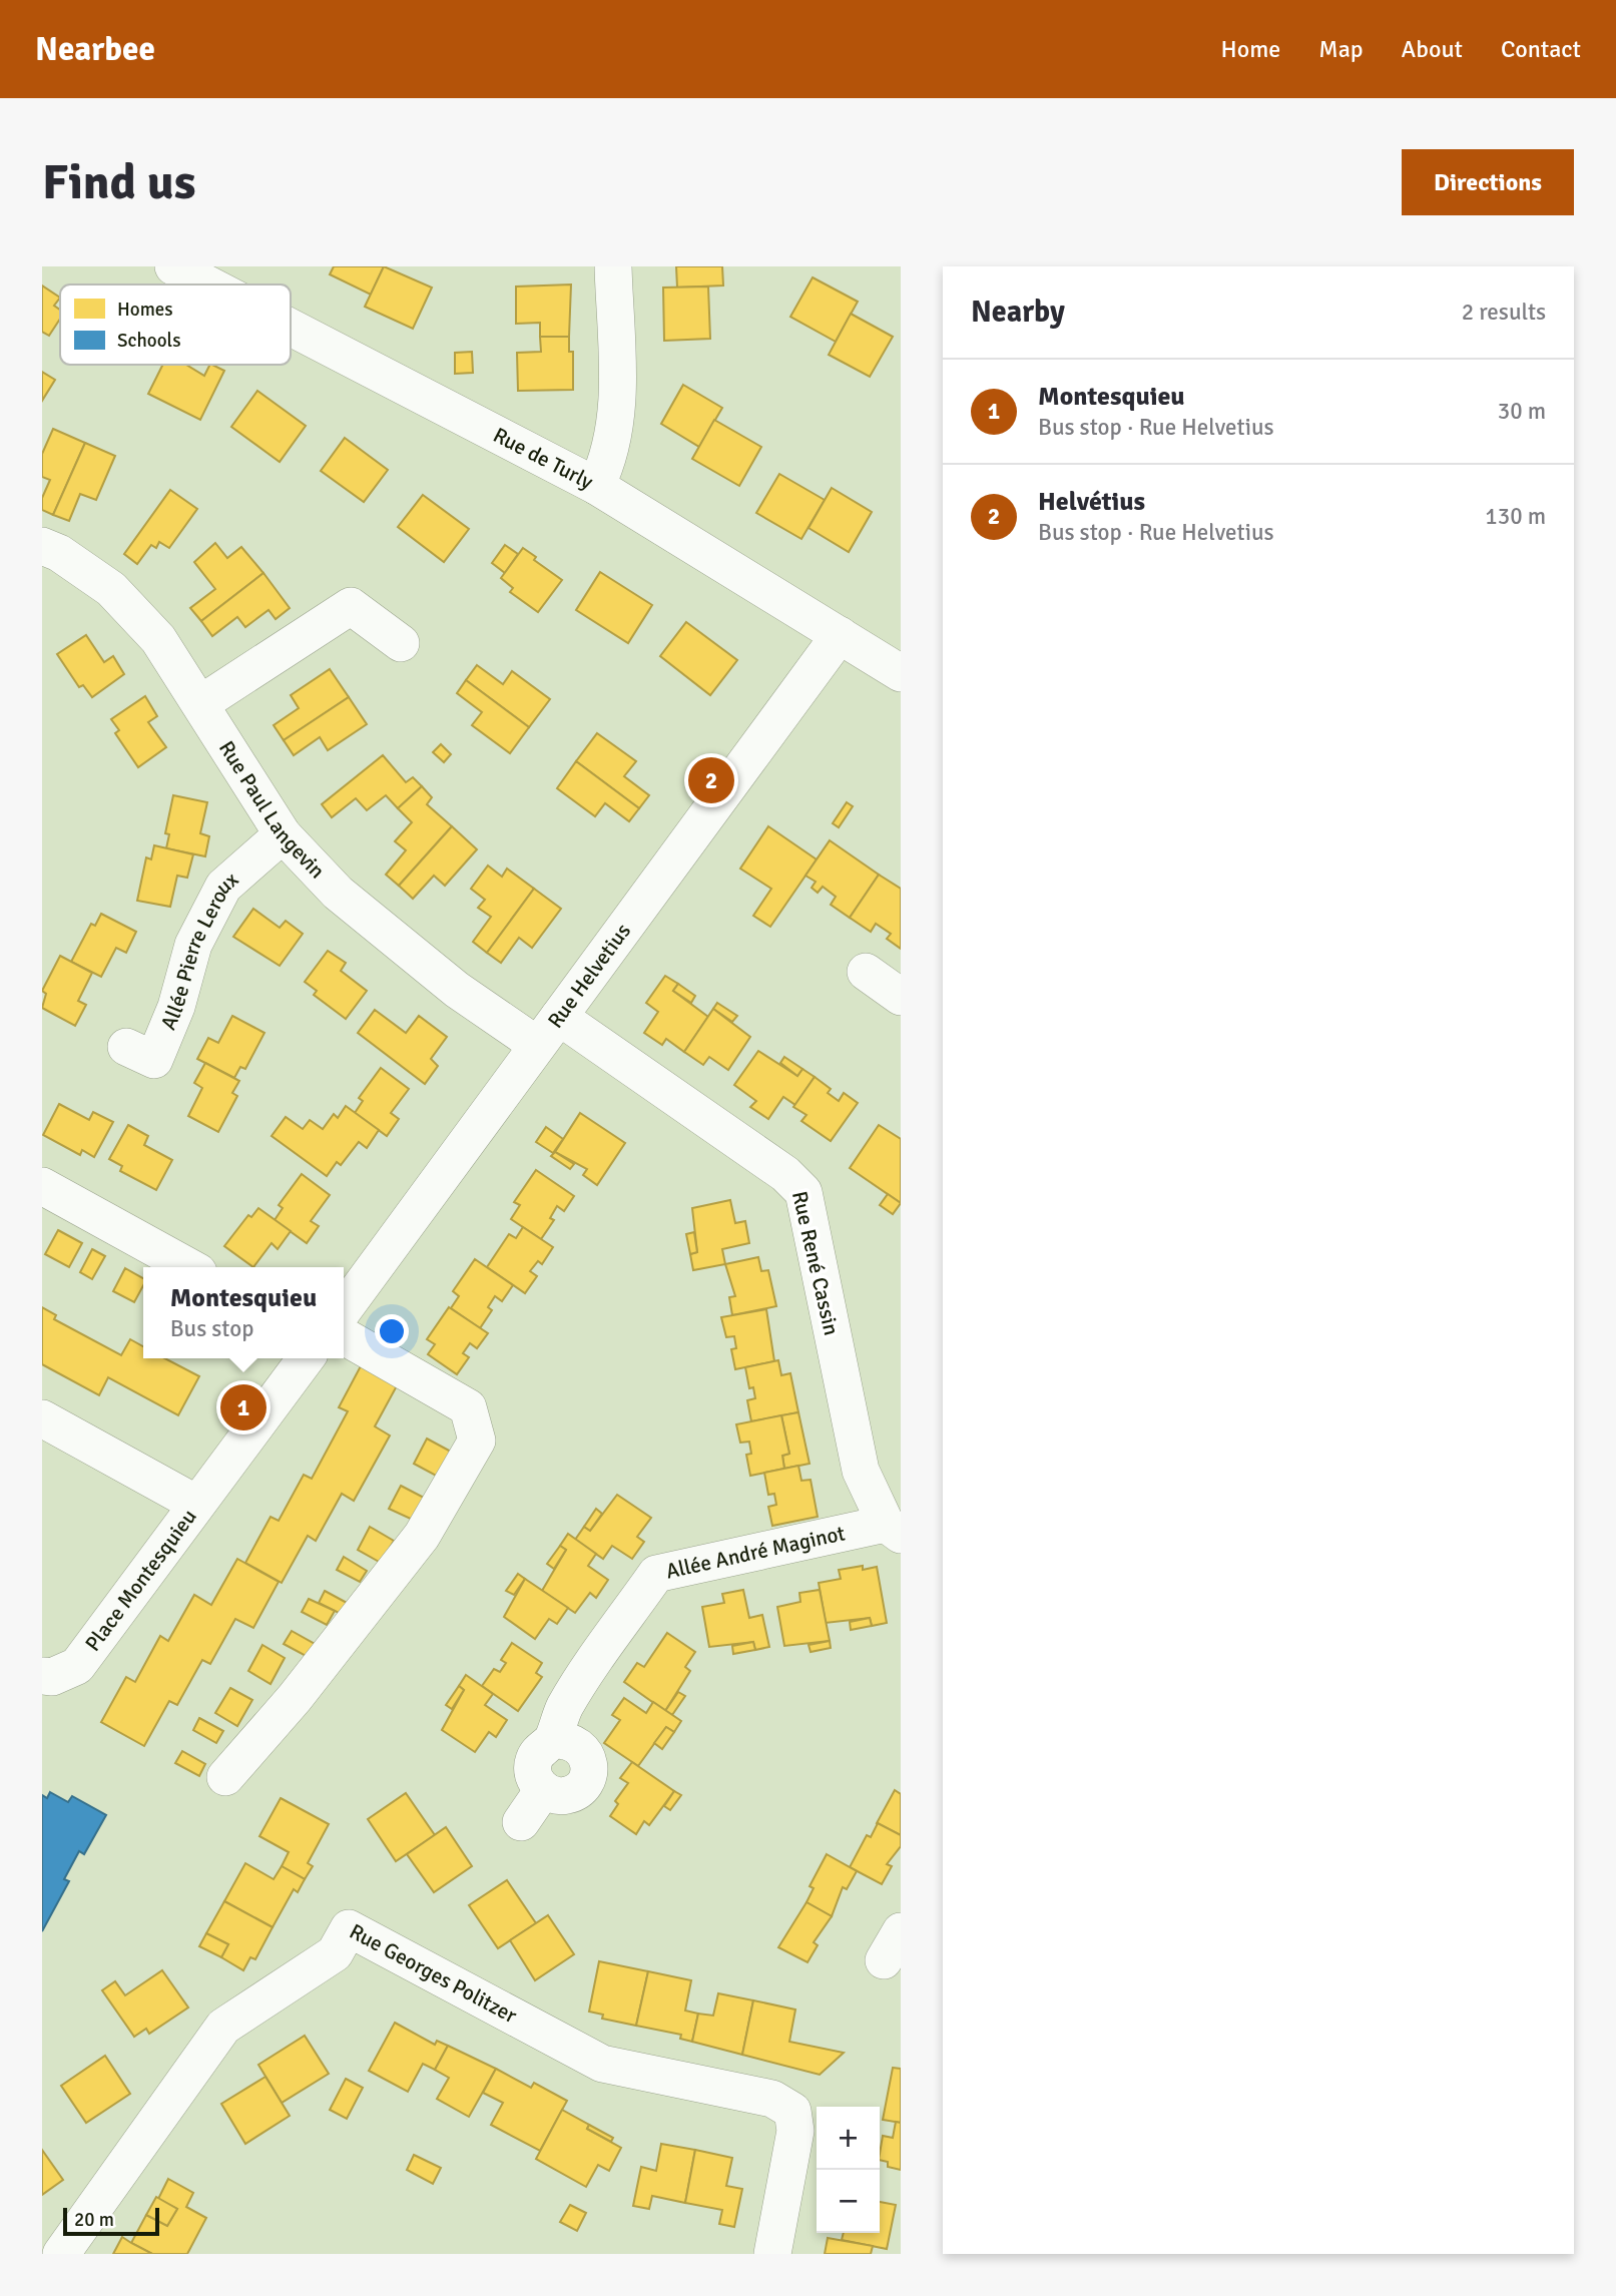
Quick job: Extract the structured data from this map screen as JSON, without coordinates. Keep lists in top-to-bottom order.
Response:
{
  "streets": {
    "street": [
      "Rue de Turly",
      "Rue Paul Langevin",
      "Allée Pierre Leroux",
      "Rue Helvetius",
      "Rue René Cassin",
      "Allée André Maginot",
      "Place Montesquieu",
      "Rue Georges Politzer"
    ]
  },
  "crossings": [
    ["Rue de Turly", "Rue Helvetius"],
    ["Rue Paul Langevin", "Allée Pierre Leroux"],
    ["Rue Paul Langevin", "Rue Helvetius"],
    ["Rue Helvetius", "Rue René Cassin"],
    ["Rue René Cassin", "Allée André Maginot"]
  ],
  "legend": ["Homes", "Schools"],
  "scale_bar": "20 m",
  "page": {
    "header": "Nearbee",
    "nav": [
      "Home",
      "Map",
      "About",
      "Contact"
    ],
    "buttons": "Directions",
    "title": "Find us",
    "heading": ["Nearby", "2 results"],
    "list": [
      {
        "mark": "1",
        "name": "Montesquieu",
        "note": "Bus stop · Rue Helvetius",
        "value": "30 m"
      },
      {
        "mark": "2",
        "name": "Helvétius",
        "note": "Bus stop · Rue Helvetius",
        "value": "130 m"
      }
    ],
    "pins": ["2", "1"],
    "popup": ["Montesquieu", "Bus stop"],
    "map_buttons": ["+", "−"],
    "scale": "20 m"
  }
}
